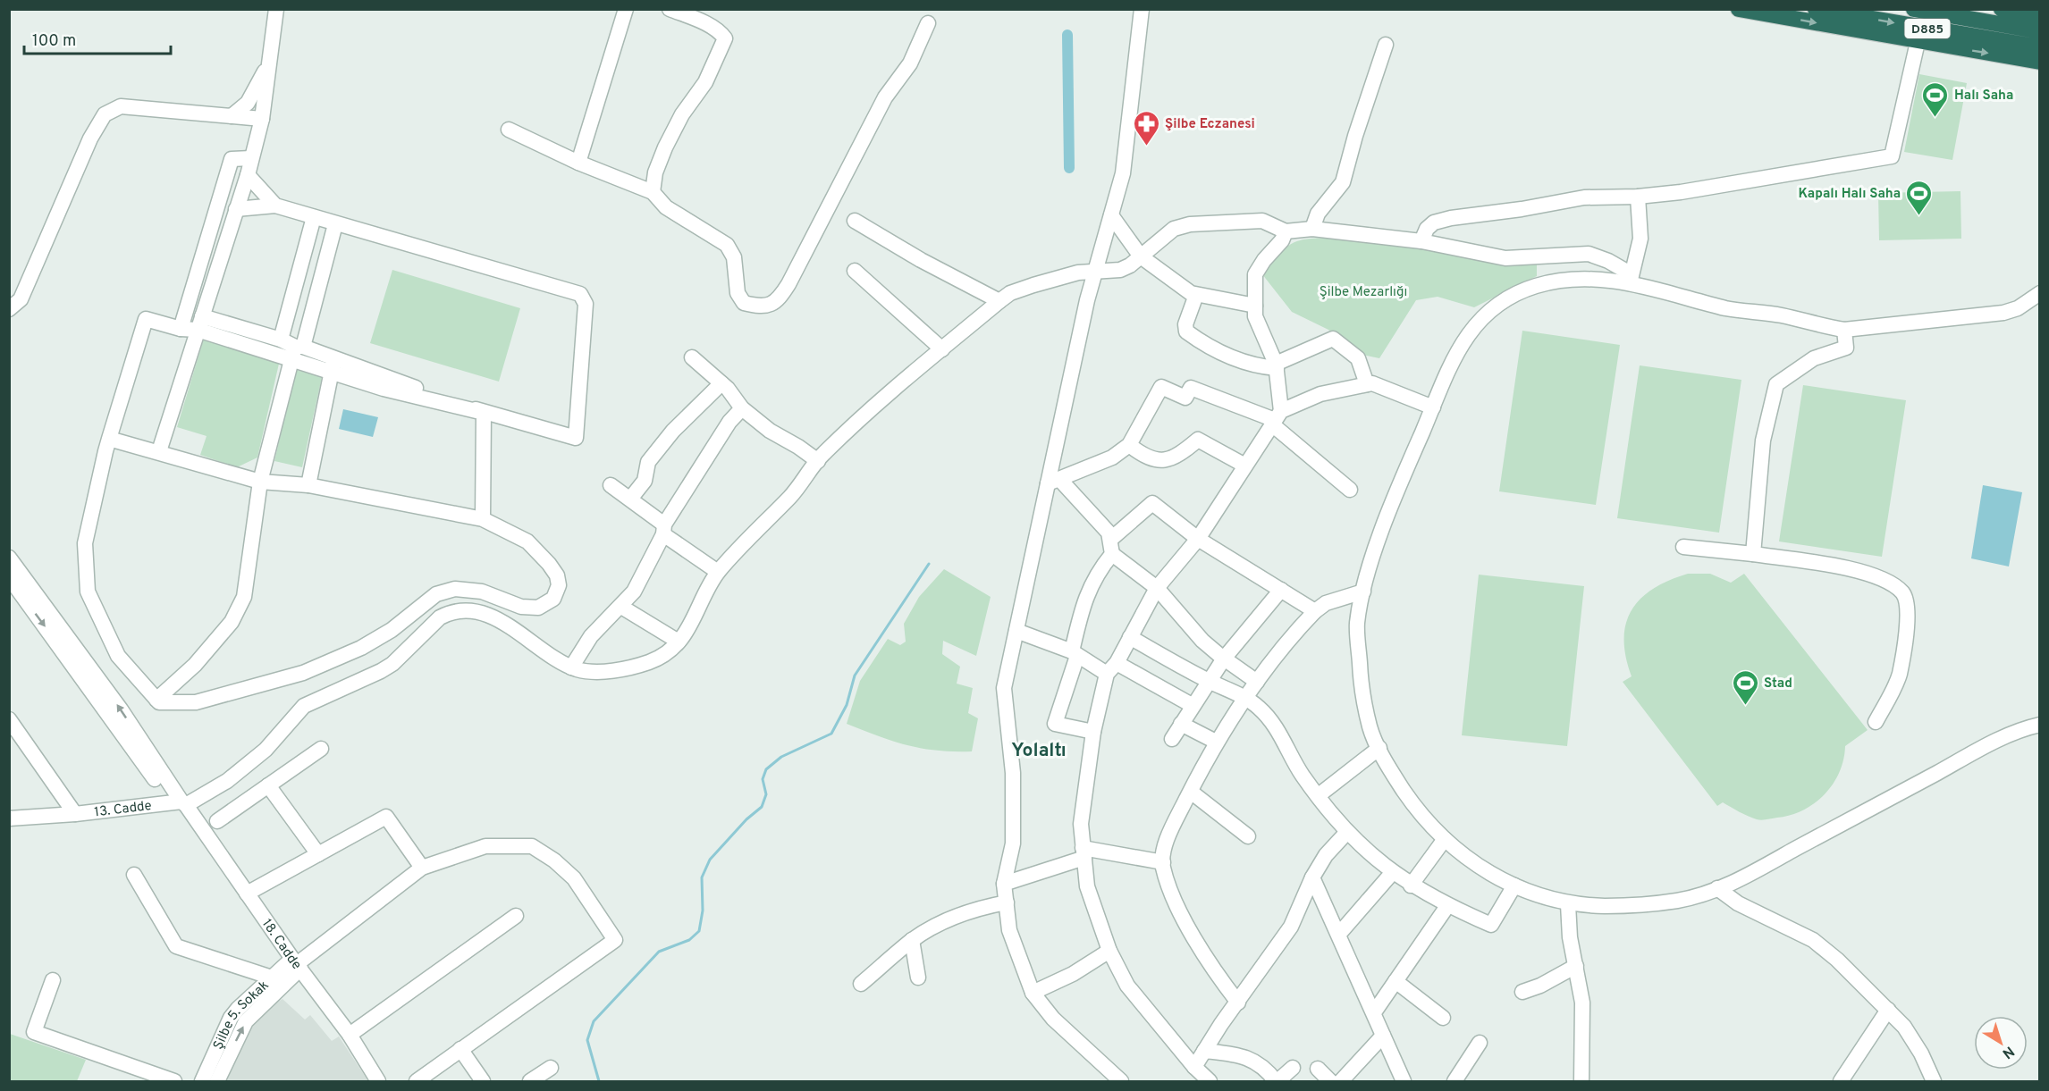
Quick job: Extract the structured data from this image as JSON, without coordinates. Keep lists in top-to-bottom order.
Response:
{
  "streets": {
    "highway": ["D885"],
    "street": ["13. Cadde", "18. Cadde", "Şilbe 5. Sokak"]
  },
  "crossings": [
    ["13. Cadde", "18. Cadde"],
    ["18. Cadde", "Şilbe 5. Sokak"]
  ],
  "districts": ["Yolaltı"],
  "parks": ["Şilbe Mezarlığı"],
  "places": {
    "sports": ["Halı Saha", "Kapalı Halı Saha", "Stad"],
    "pharmacy": ["Şilbe Eczanesi"]
  },
  "scale_bar": "100 m",
  "north": "bottom right"
}
